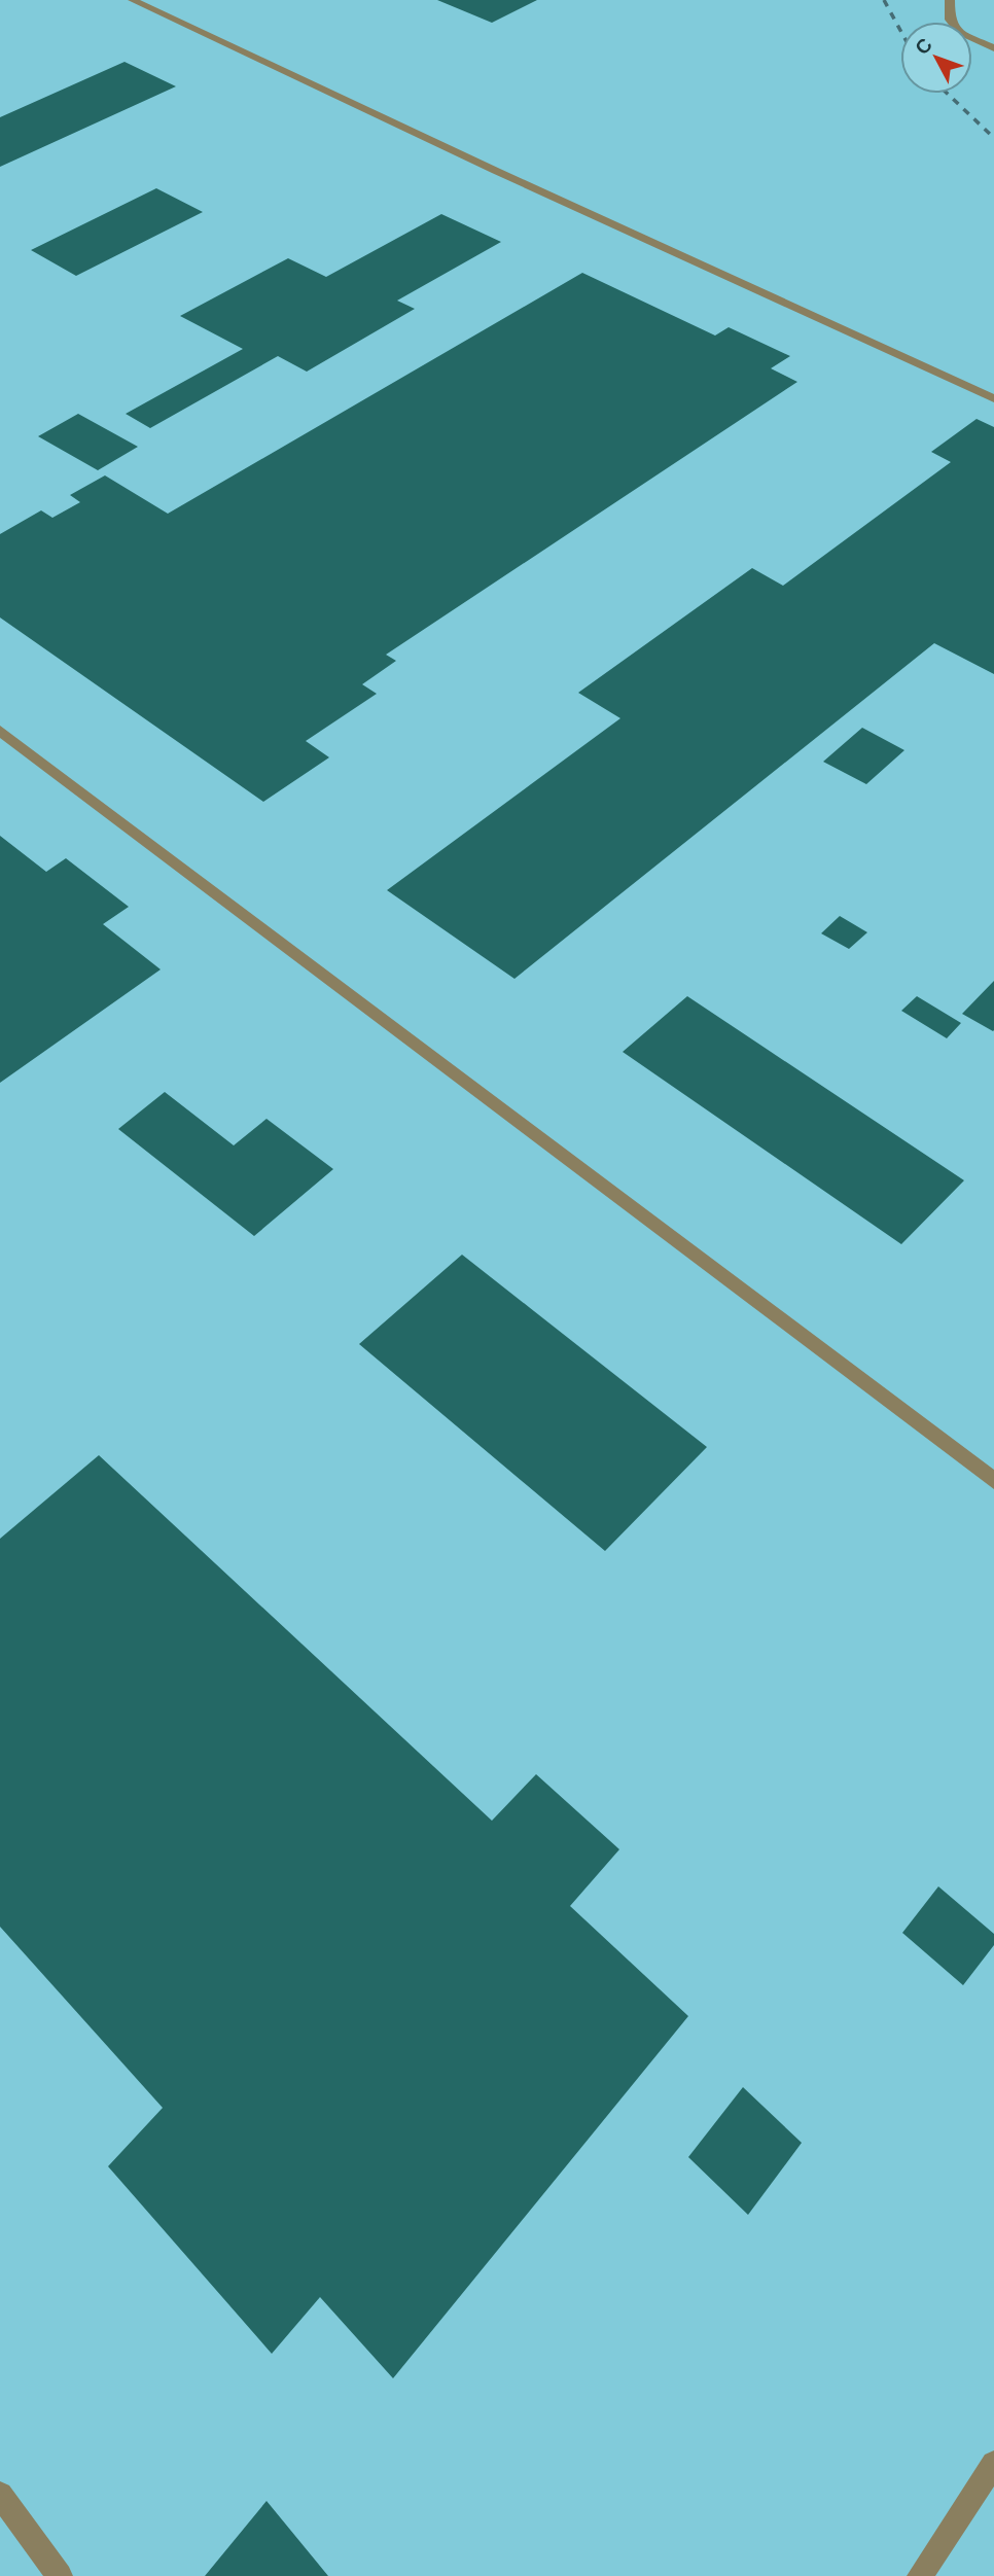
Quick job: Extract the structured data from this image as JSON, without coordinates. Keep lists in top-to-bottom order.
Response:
{
  "north": "top left"
}
